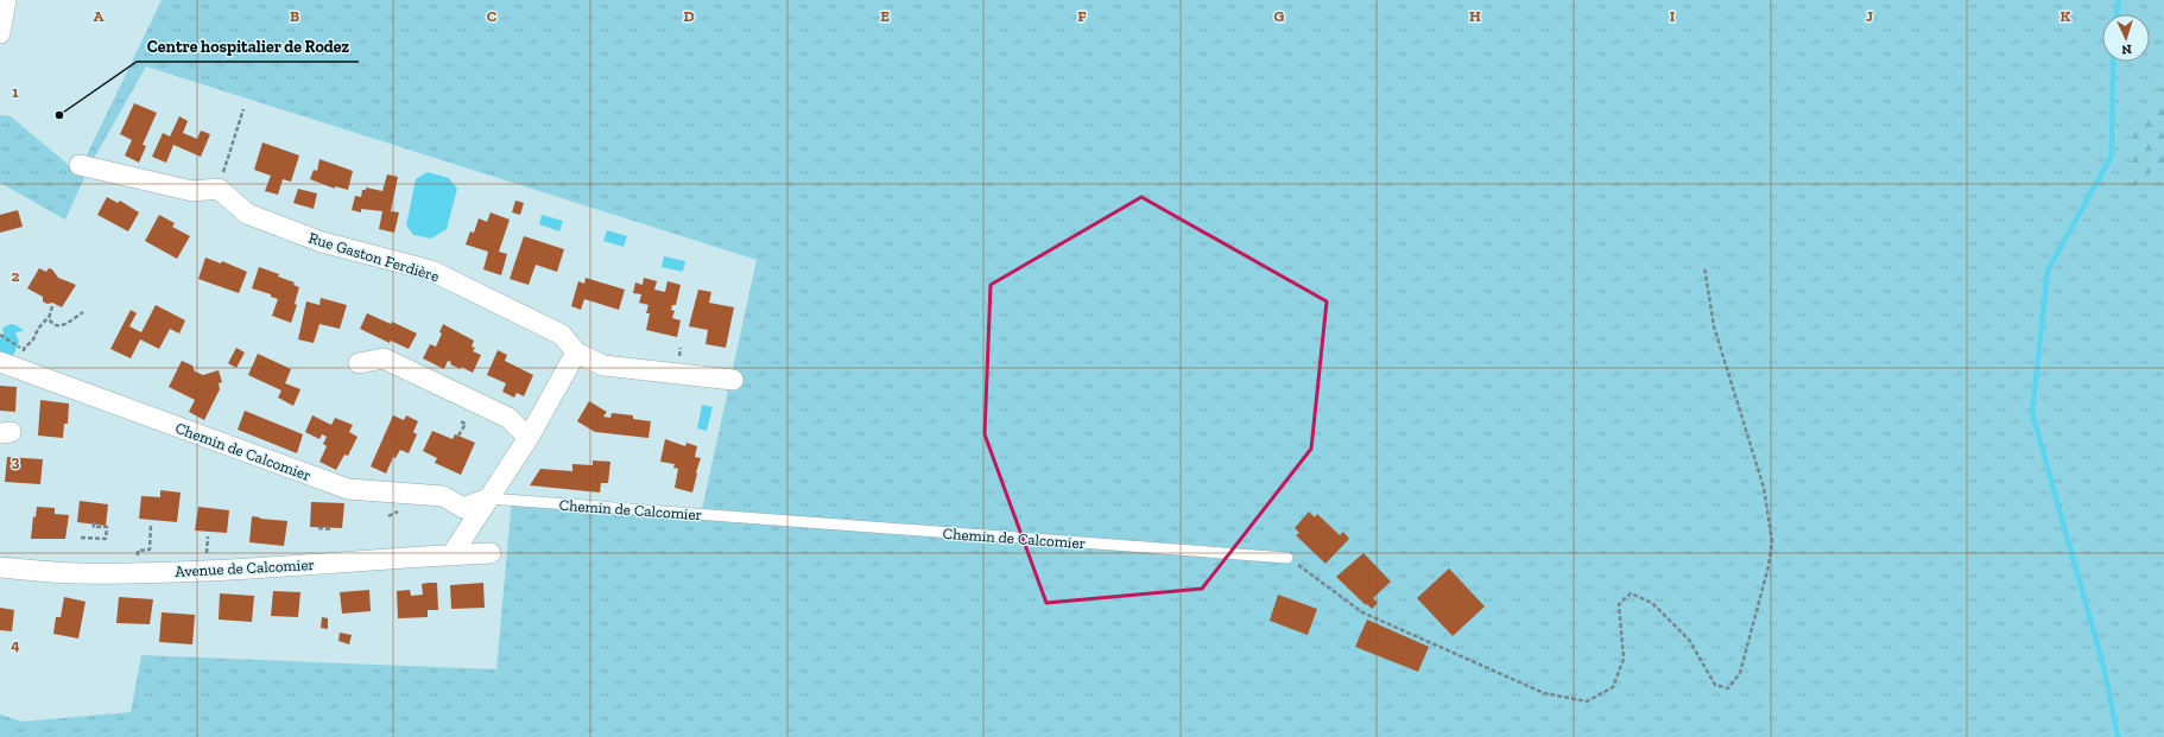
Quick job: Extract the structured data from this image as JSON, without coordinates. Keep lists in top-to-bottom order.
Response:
{
  "streets": {
    "street": ["Rue Gaston Ferdière", "Chemin de Calcomier", "Avenue de Calcomier"]
  },
  "places": ["Centre hospitalier de Rodez"],
  "north": "bottom",
  "grid": {
    "columns": [
      "A",
      "B",
      "C",
      "D",
      "E",
      "F",
      "G",
      "H",
      "I",
      "J",
      "K"
    ],
    "rows": [
      "1",
      "2",
      "3",
      "4"
    ]
  }
}
